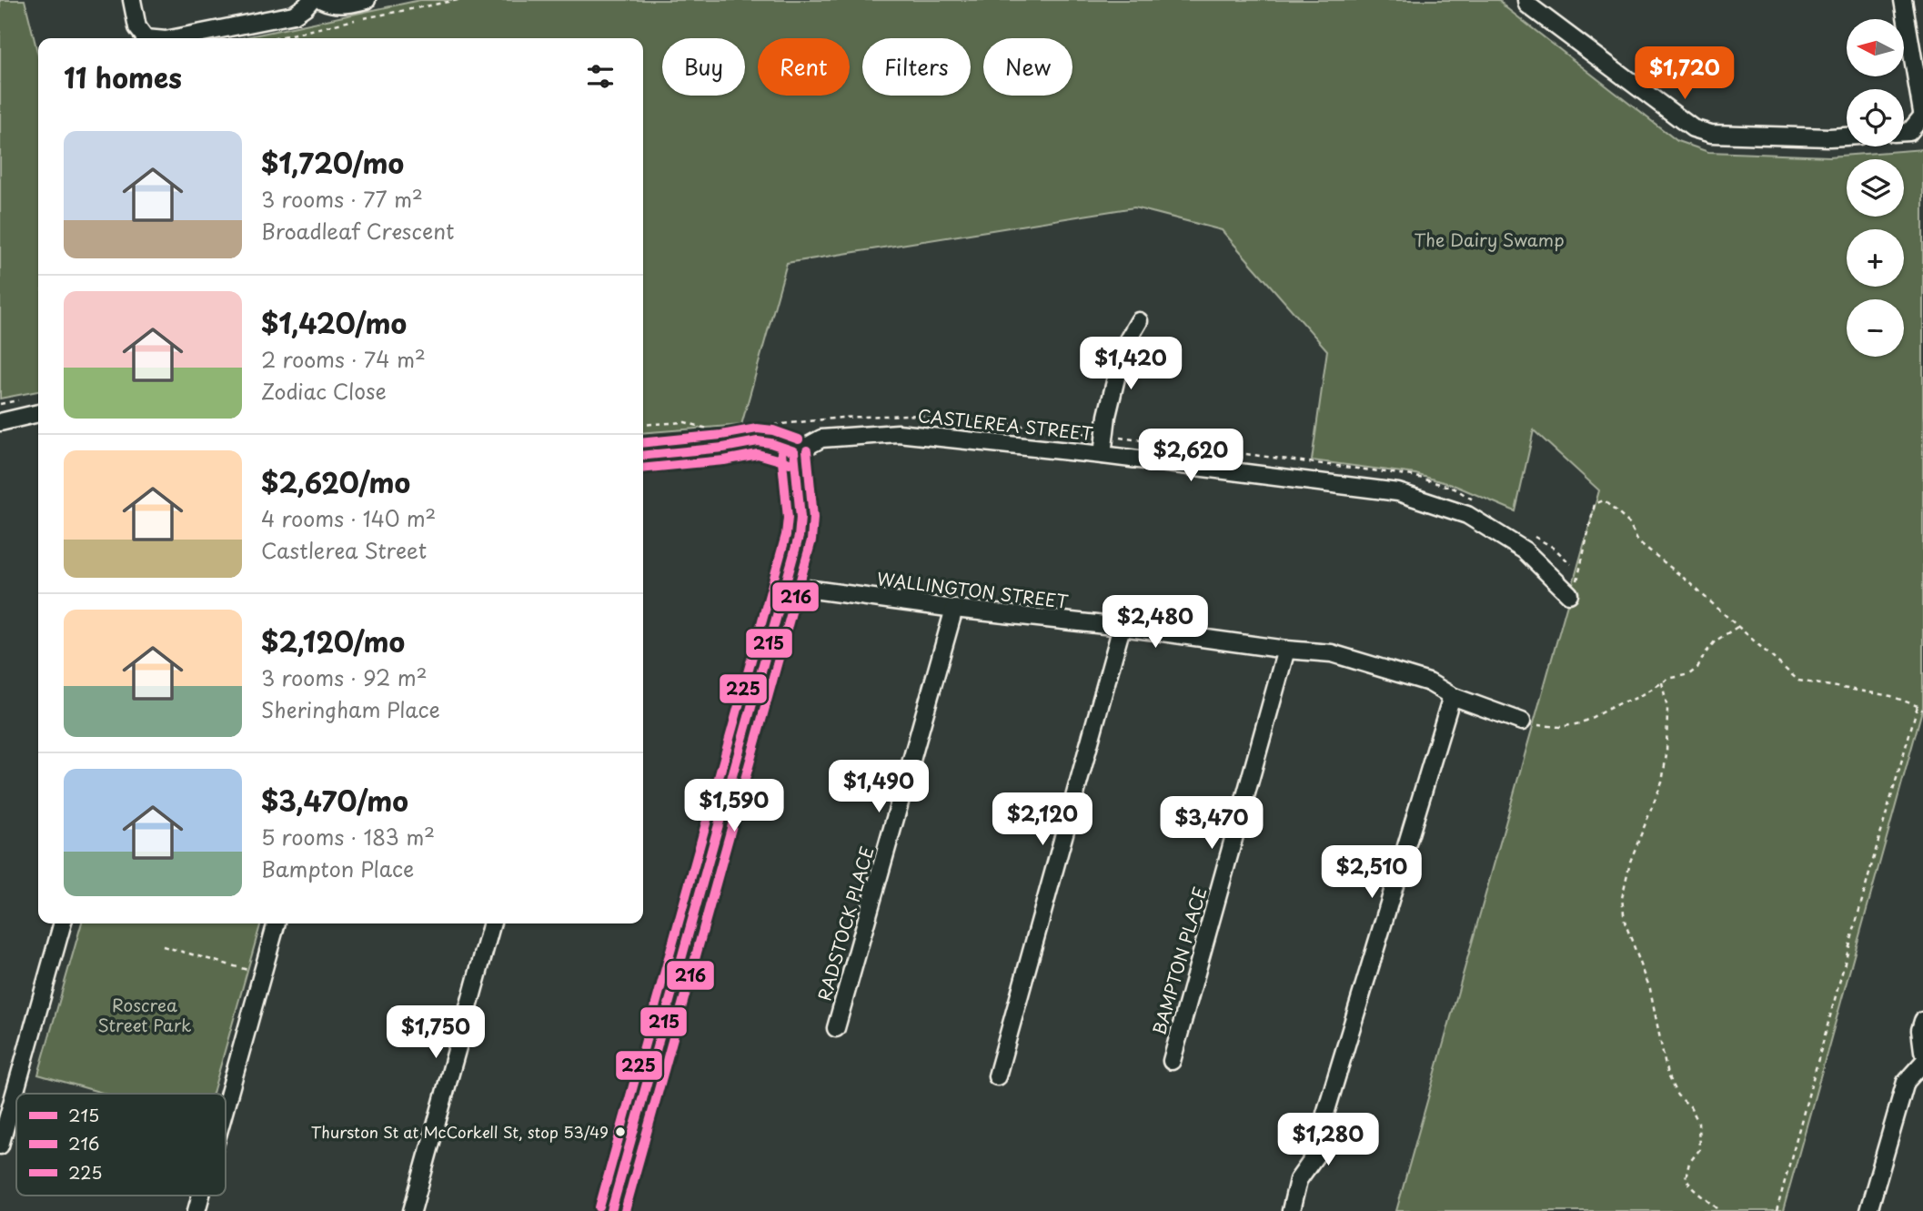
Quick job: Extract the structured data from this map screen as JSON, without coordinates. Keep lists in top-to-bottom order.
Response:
{
  "streets": {
    "street": [
      "CASTLEREA STREET",
      "WALLINGTON STREET",
      "RADSTOCK PLACE",
      "BAMPTON PLACE"
    ]
  },
  "crossings": [
    ["WALLINGTON STREET", "RADSTOCK PLACE"],
    ["WALLINGTON STREET", "BAMPTON PLACE"]
  ],
  "parks": ["The Dairy Swamp", "Roscrea Street Park"],
  "places": ["Thurston St at McCorkell St, stop 53/49"],
  "lines": ["transit line 225", "transit line 215", "transit line 216"],
  "legend": ["215", "216", "225"],
  "north": "left",
  "page": {
    "map_buttons": ["+", "−"],
    "chip": [
      "Buy",
      "Rent",
      "Filters",
      "New"
    ],
    "heading": "11 homes",
    "price": [
      "$1,720",
      "$1,420",
      "$2,620",
      "$2,480",
      "$1,490",
      "$1,590",
      "$2,120",
      "$3,470",
      "$2,510",
      "$1,750",
      "$1,280"
    ],
    "list": [
      {
        "name": "$1,720/mo",
        "note": "3 rooms · 77 m² · Broadleaf Crescent"
      },
      {
        "name": "$1,420/mo",
        "note": "2 rooms · 74 m² · Zodiac Close"
      },
      {
        "name": "$2,620/mo",
        "note": "4 rooms · 140 m² · Castlerea Street"
      },
      {
        "name": "$2,120/mo",
        "note": "3 rooms · 92 m² · Sheringham Place"
      },
      {
        "name": "$3,470/mo",
        "note": "5 rooms · 183 m² · Bampton Place"
      }
    ]
  }
}
